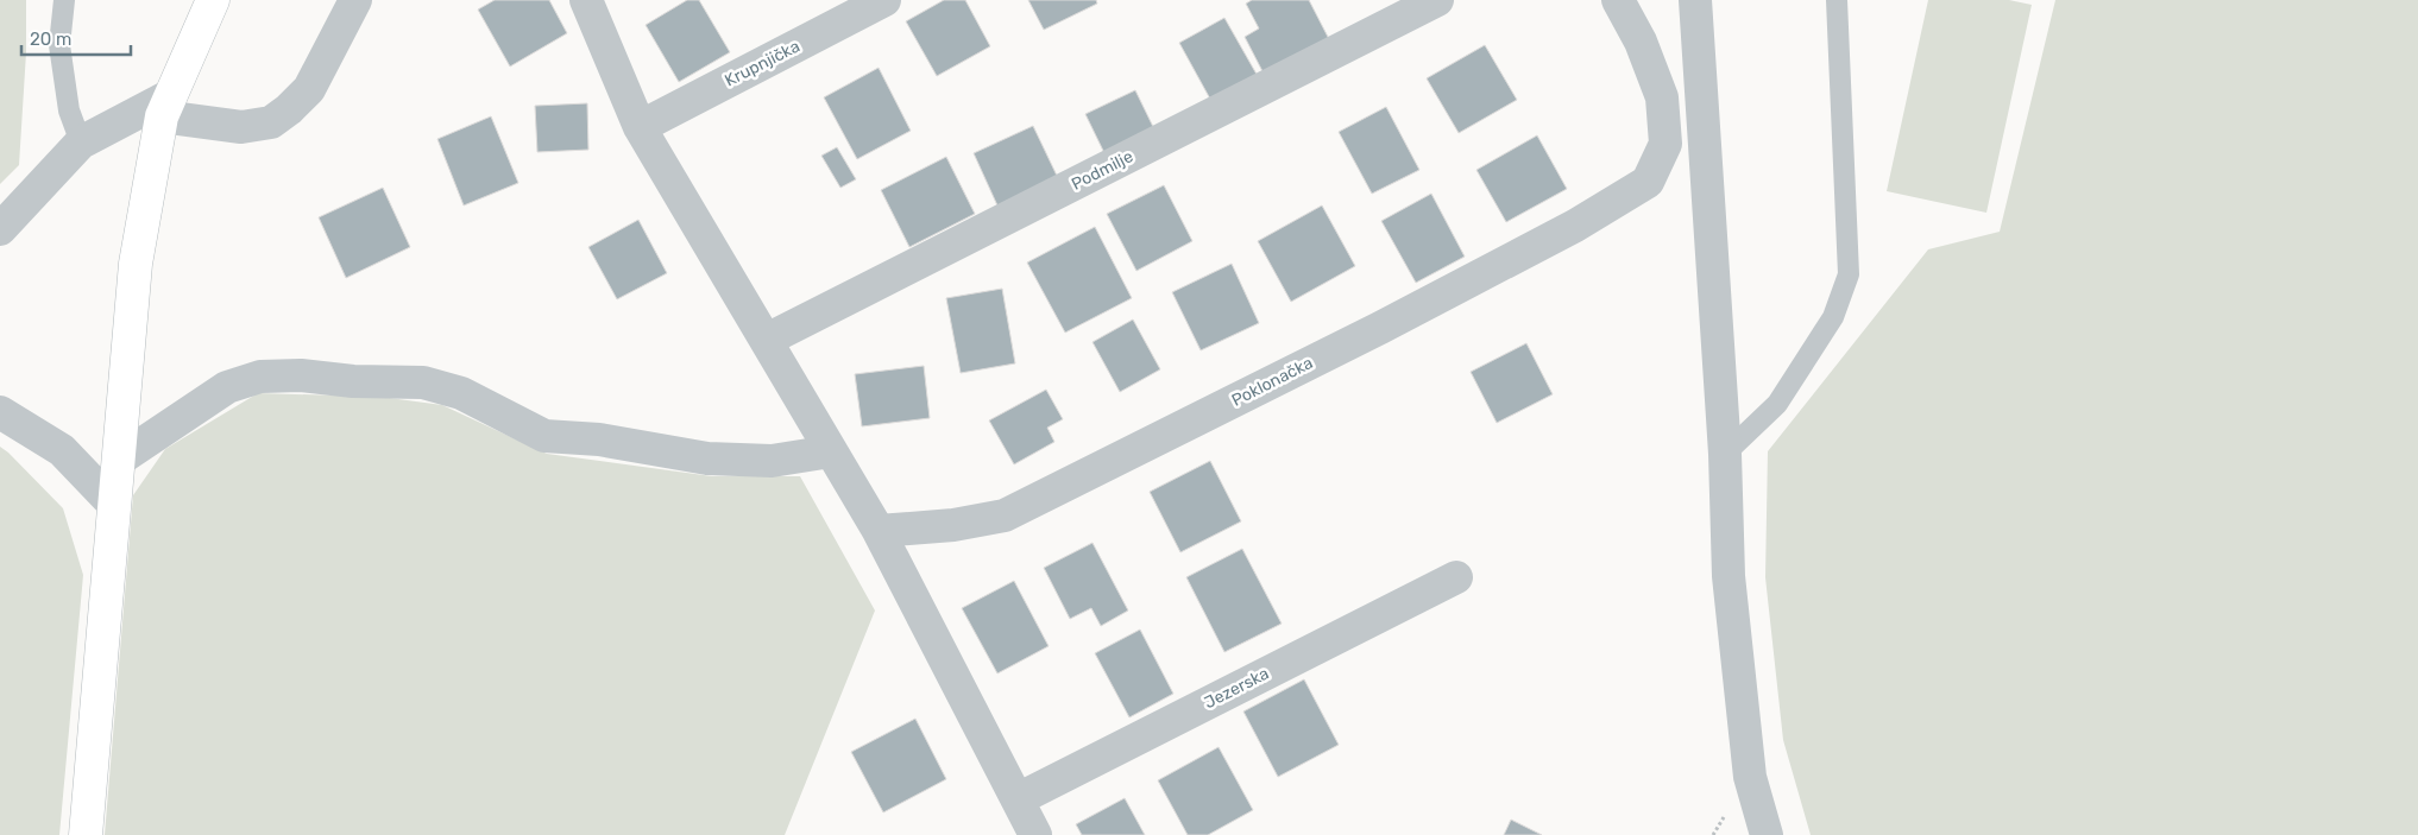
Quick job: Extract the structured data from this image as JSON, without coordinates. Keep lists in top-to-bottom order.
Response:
{
  "streets": {
    "street": [
      "Krupnjička",
      "Podmilje",
      "Poklonačka",
      "Jezerska"
    ]
  },
  "scale_bar": "20 m"
}
